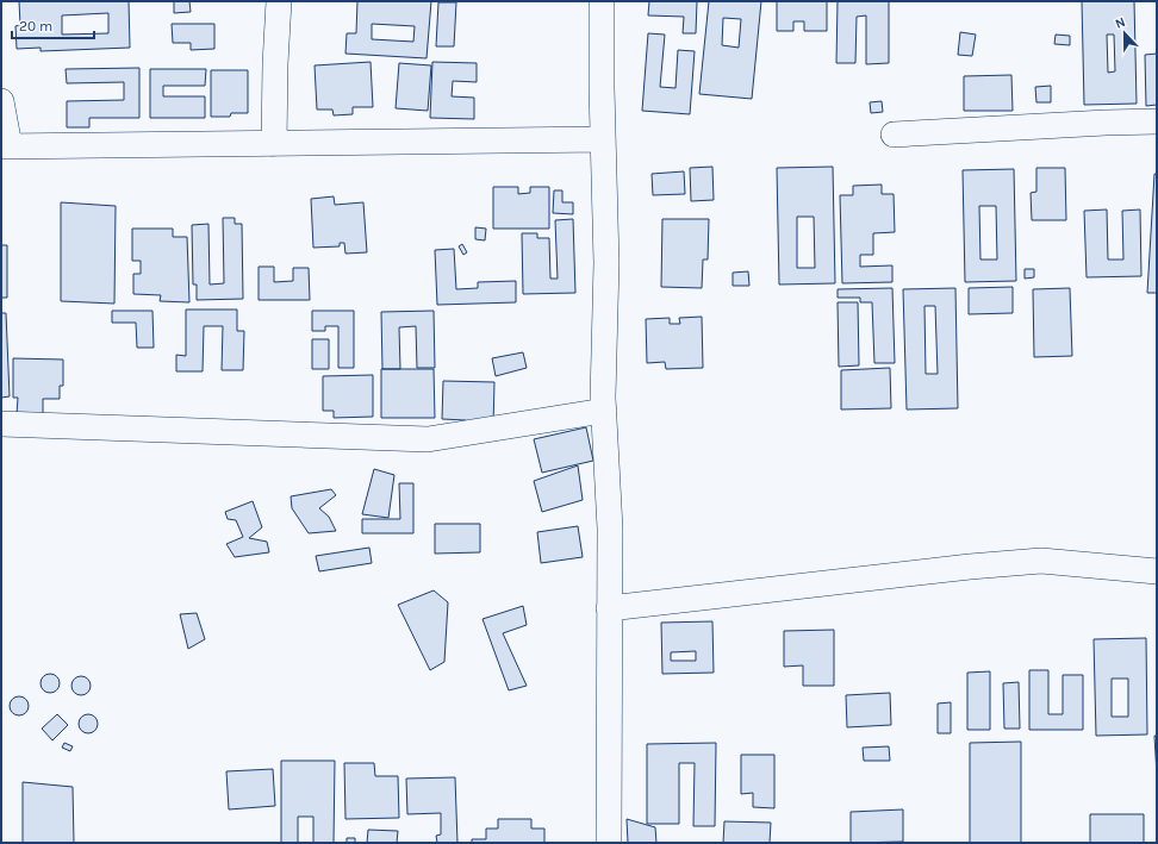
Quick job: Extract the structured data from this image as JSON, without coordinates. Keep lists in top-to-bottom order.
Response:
{
  "scale_bar": "20 m",
  "north": "top"
}
